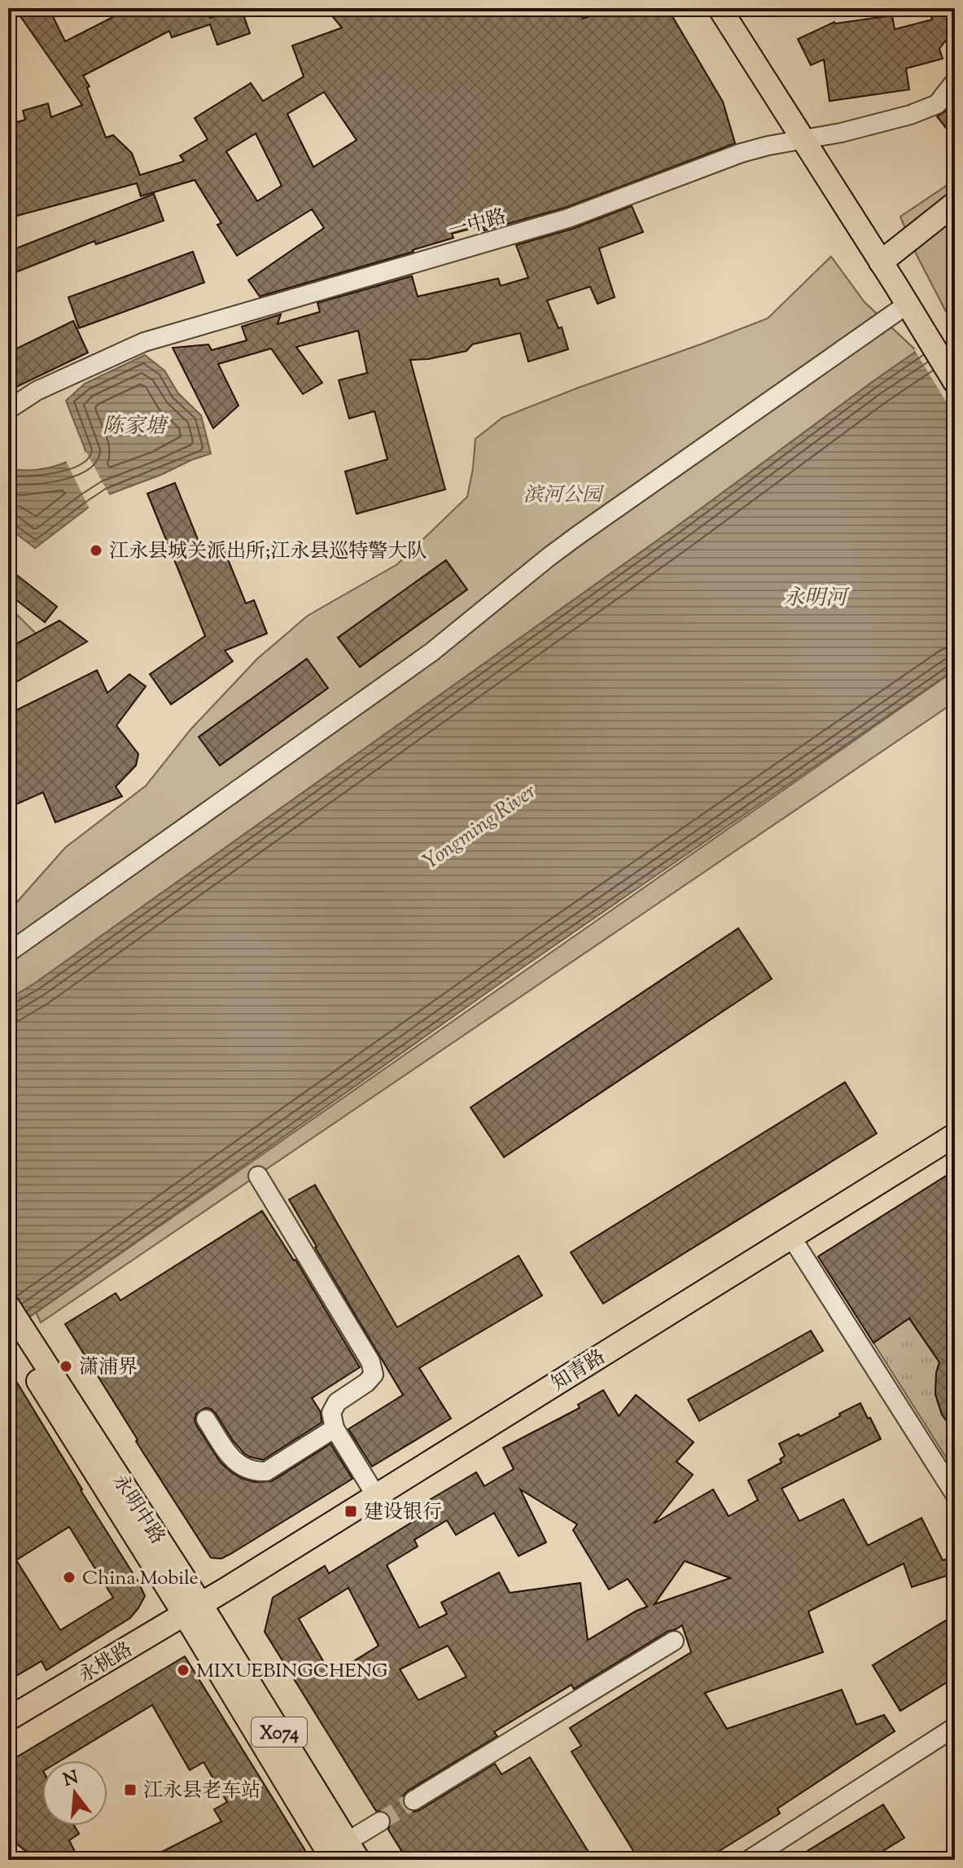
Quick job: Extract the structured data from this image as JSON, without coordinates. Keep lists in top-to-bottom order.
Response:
{
  "streets": {
    "main road": [
      "知青路",
      "永明中路",
      "永桃路",
      "X074"
    ],
    "street": ["一中路"]
  },
  "crossings": [
    ["知青路", "永明中路"],
    ["知青路", "永桃路"],
    ["永明中路", "永桃路"],
    ["永明中路", "X074"]
  ],
  "water": ["陈家塘", "永明河", "Yongming River"],
  "parks": ["滨河公园"],
  "places": {
    "other": [
      "江永县城关派出所;江永县巡特警大队",
      "潇浦界",
      "China Mobile",
      "MIXUEBINGCHENG"
    ],
    "transit": ["建设银行", "江永县老车站"]
  },
  "north": "top"
}
